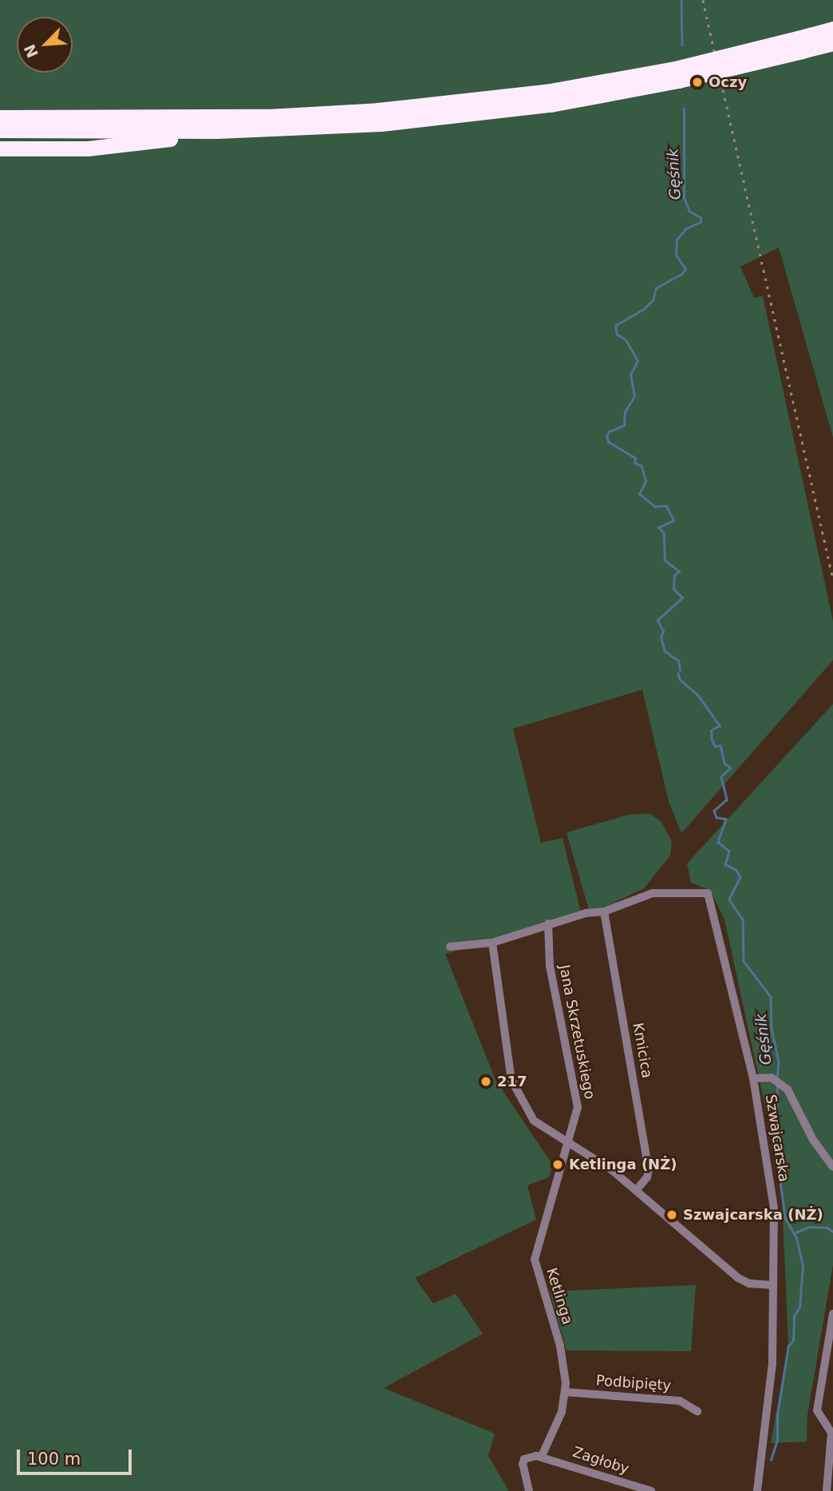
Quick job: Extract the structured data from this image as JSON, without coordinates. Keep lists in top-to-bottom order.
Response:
{
  "streets": {
    "street": [
      "Jana Skrzetuskiego",
      "Kmicica",
      "Szwajcarska",
      "Ketlinga",
      "Podbipięty",
      "Zagłoby"
    ]
  },
  "crossings": [
    ["Jana Skrzetuskiego", "Szwajcarska"],
    ["Jana Skrzetuskiego", "Ketlinga"],
    ["Kmicica", "Szwajcarska"],
    ["Ketlinga", "Podbipięty"],
    ["Ketlinga", "Zagłoby"]
  ],
  "water": ["Gęśnik"],
  "places": [
    "Oczy",
    "217",
    "Ketlinga (NŻ)",
    "Szwajcarska (NŻ)"
  ],
  "scale_bar": "100 m",
  "north": "bottom left"
}
